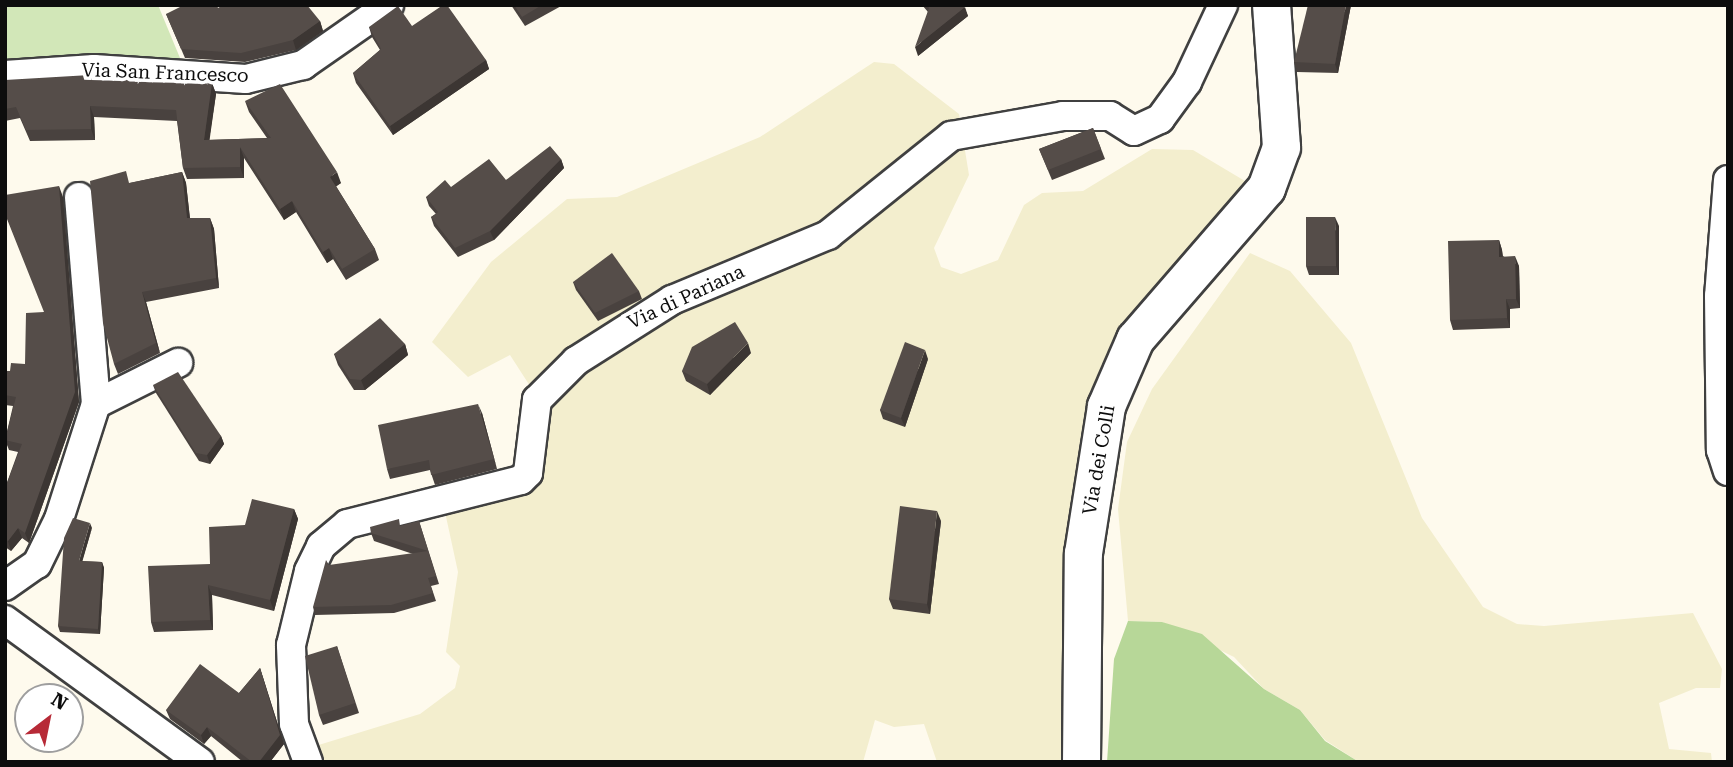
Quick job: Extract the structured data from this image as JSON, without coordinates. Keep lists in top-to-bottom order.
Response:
{
  "streets": {
    "street": ["Via San Francesco", "Via di Pariana", "Via dei Colli"]
  },
  "north": "top right"
}
